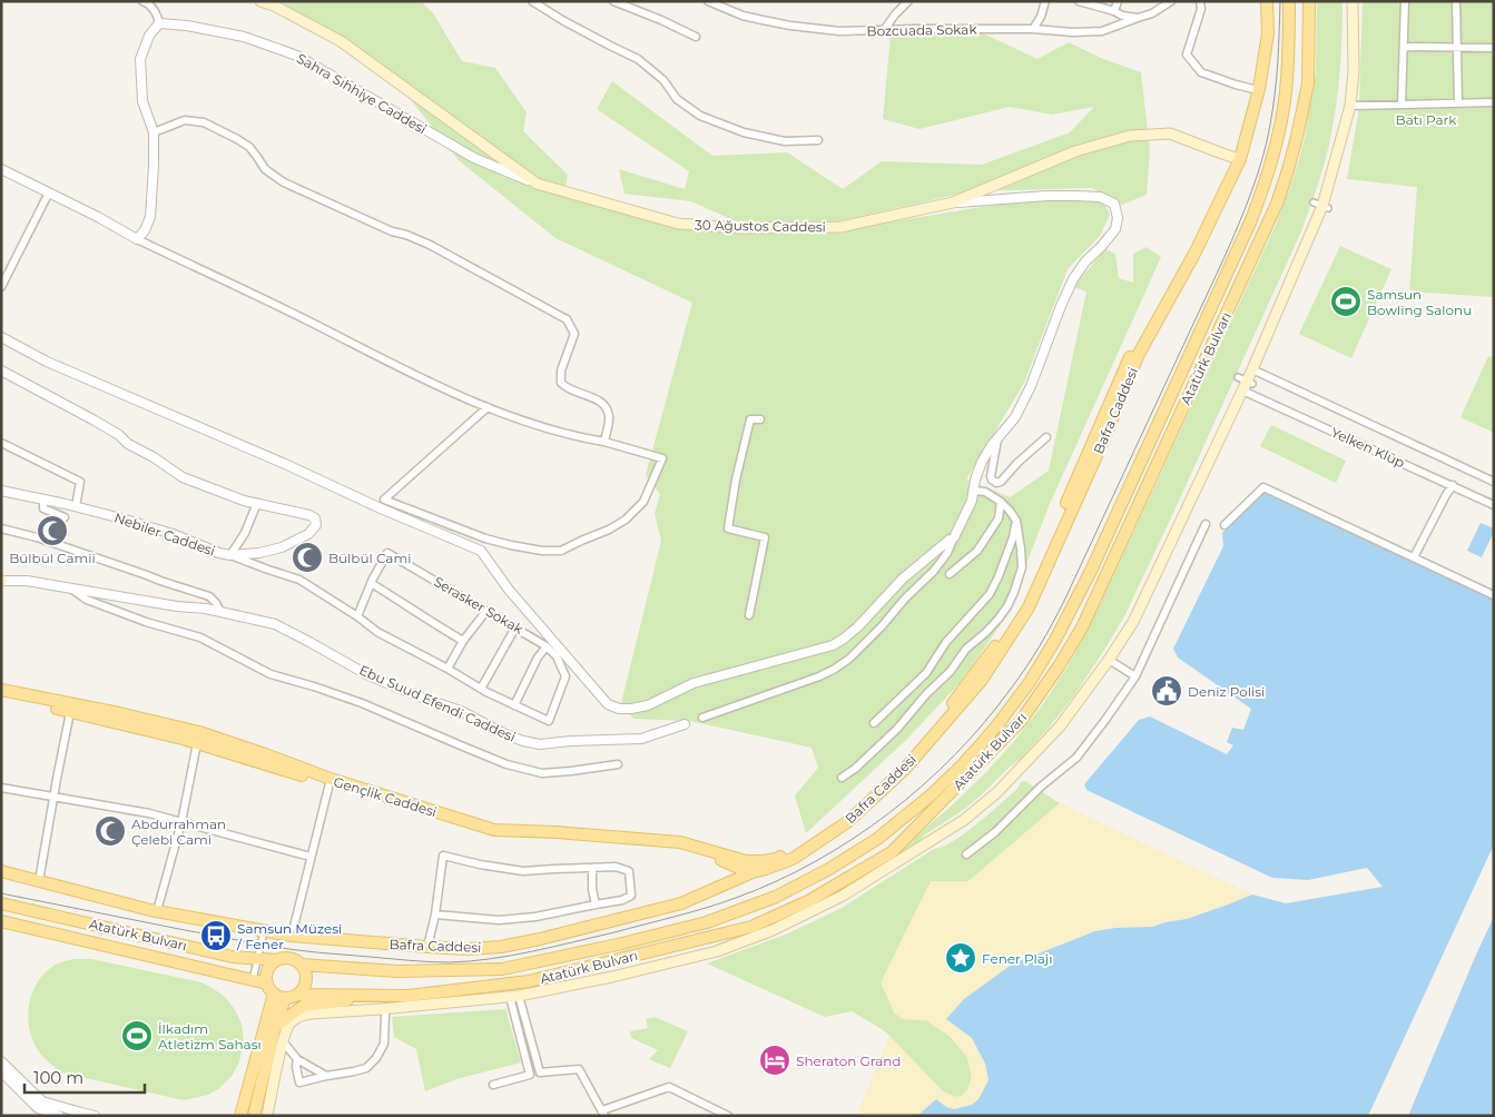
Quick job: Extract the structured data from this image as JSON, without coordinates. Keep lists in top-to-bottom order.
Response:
{
  "streets": {
    "main road": [
      "30 Ağustos Caddesi",
      "Atatürk Bulvarı",
      "Bafra Caddesi",
      "Gençlik Caddesi"
    ],
    "street": [
      "Bozcuada Sokak",
      "Sahra Sıhhiye Caddesi",
      "Yelken Klüp",
      "Nebiler Caddesi",
      "Serasker Sokak",
      "Ebu Suud Efendi Caddesi"
    ]
  },
  "crossings": [
    ["Sahra Sıhhiye Caddesi", "30 Ağustos Caddesi"],
    ["30 Ağustos Caddesi", "Bafra Caddesi"],
    ["Bafra Caddesi", "Gençlik Caddesi"]
  ],
  "parks": ["Batı Park"],
  "places": {
    "sports": ["Samsun Bowling Salonu", "İlkadım Atletizm Sahası"],
    "mosque": ["Bülbül Camii", "Bülbül Cami", "Abdurrahman Çelebi Cami"],
    "public building": ["Deniz Polisi"],
    "bus stop": ["Samsun Müzesi / Fener"],
    "place": ["Fener Plajı"],
    "hotel": ["Sheraton Grand"]
  },
  "scale_bar": "100 m"
}
